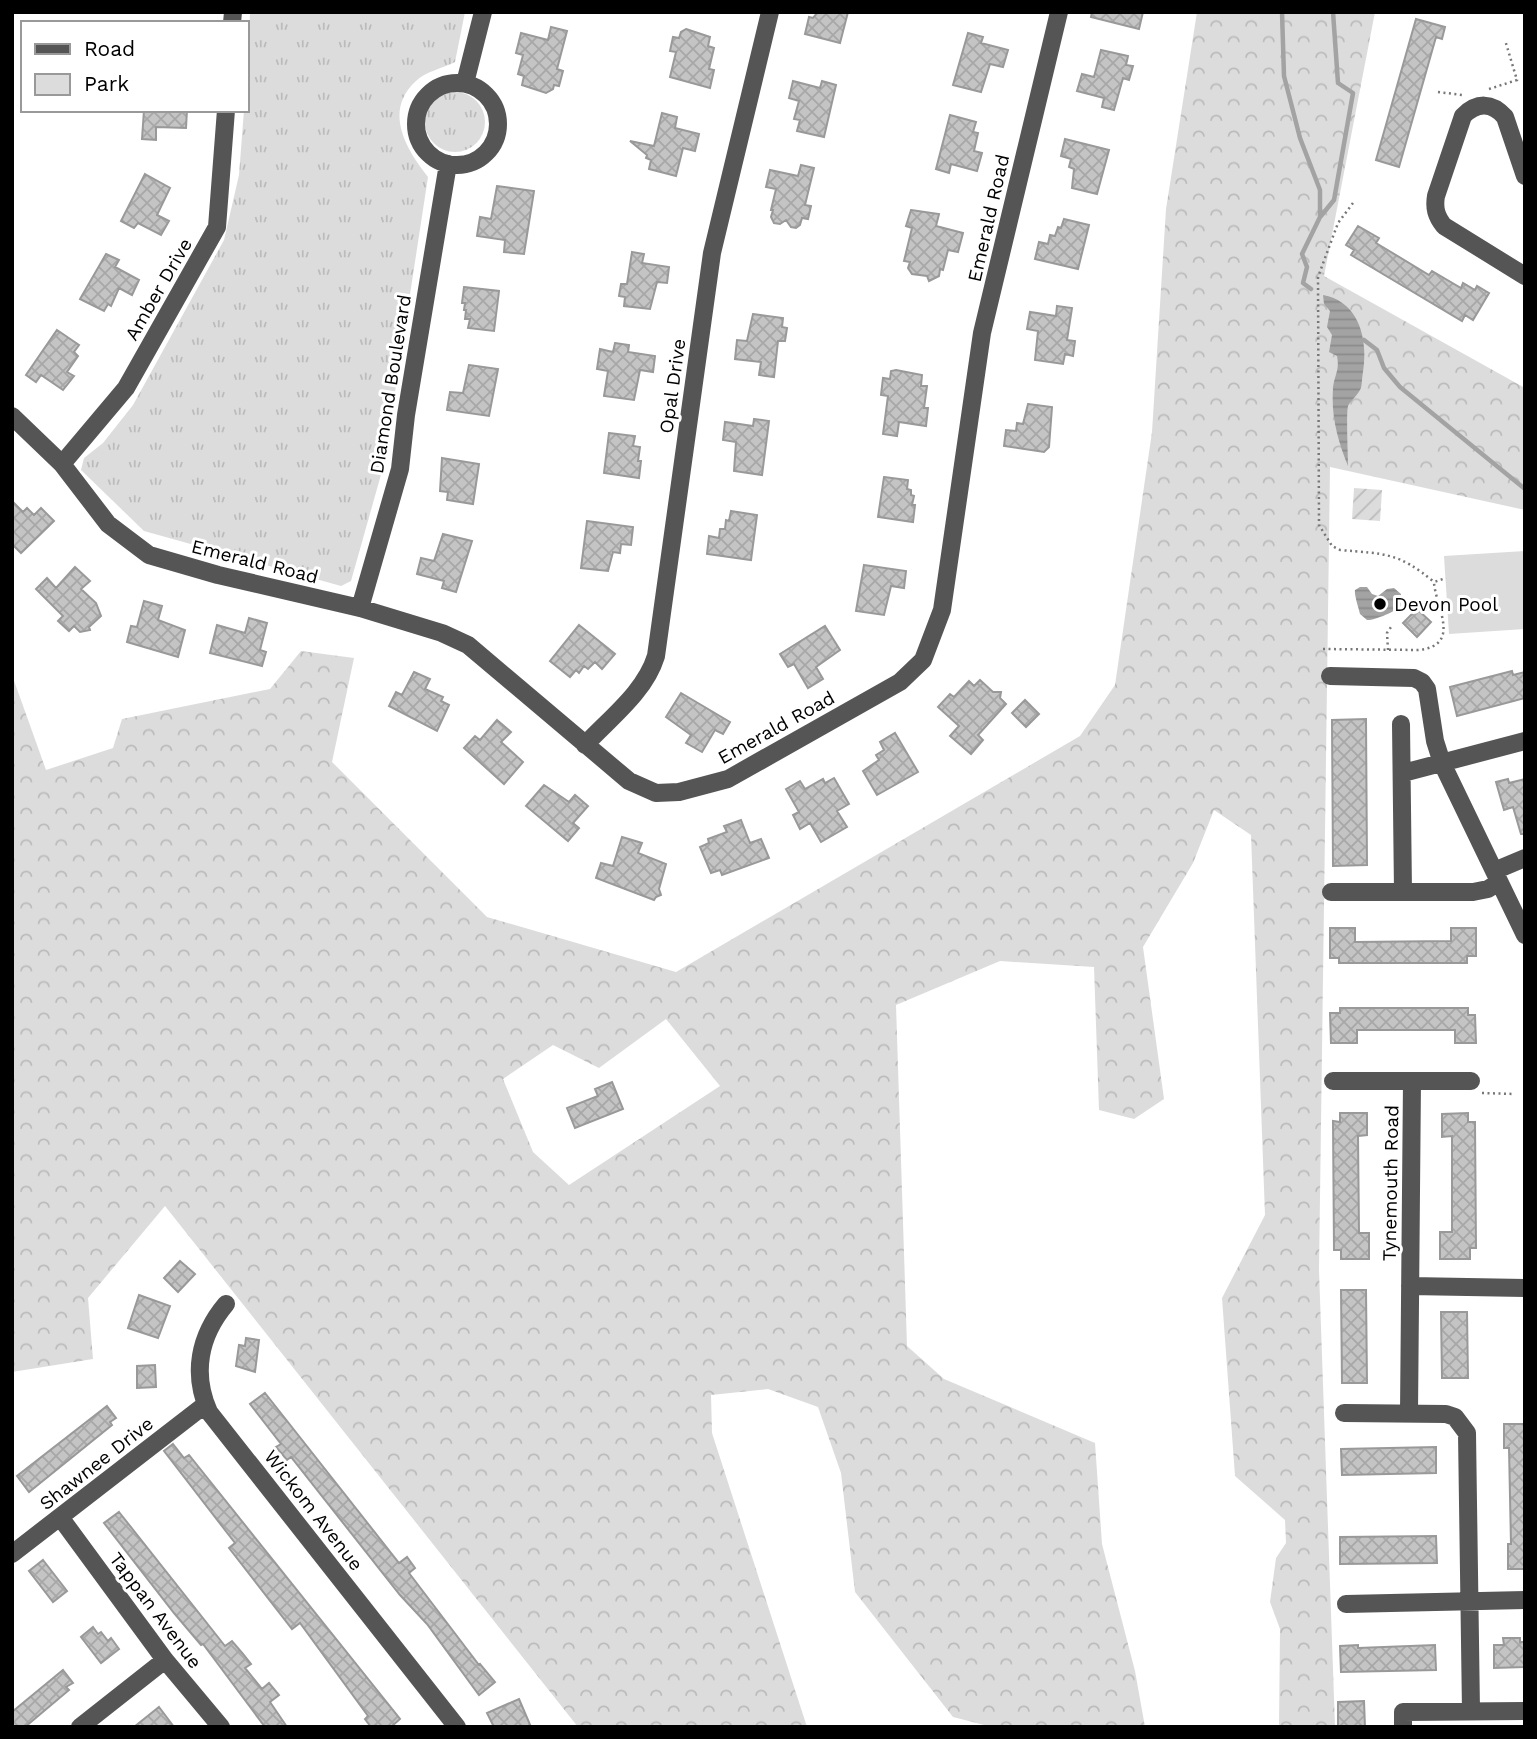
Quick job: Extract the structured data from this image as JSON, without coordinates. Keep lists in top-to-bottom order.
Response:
{
  "streets": {
    "street": [
      "Emerald Road",
      "Amber Drive",
      "Diamond Boulevard",
      "Opal Drive",
      "Tynemouth Road",
      "Shawnee Drive",
      "Wickom Avenue",
      "Tappan Avenue"
    ]
  },
  "crossings": [
    ["Emerald Road", "Amber Drive"],
    ["Emerald Road", "Diamond Boulevard"],
    ["Emerald Road", "Opal Drive"],
    ["Shawnee Drive", "Wickom Avenue"],
    ["Shawnee Drive", "Tappan Avenue"]
  ],
  "places": ["Devon Pool"],
  "legend": ["Road", "Park"]
}
